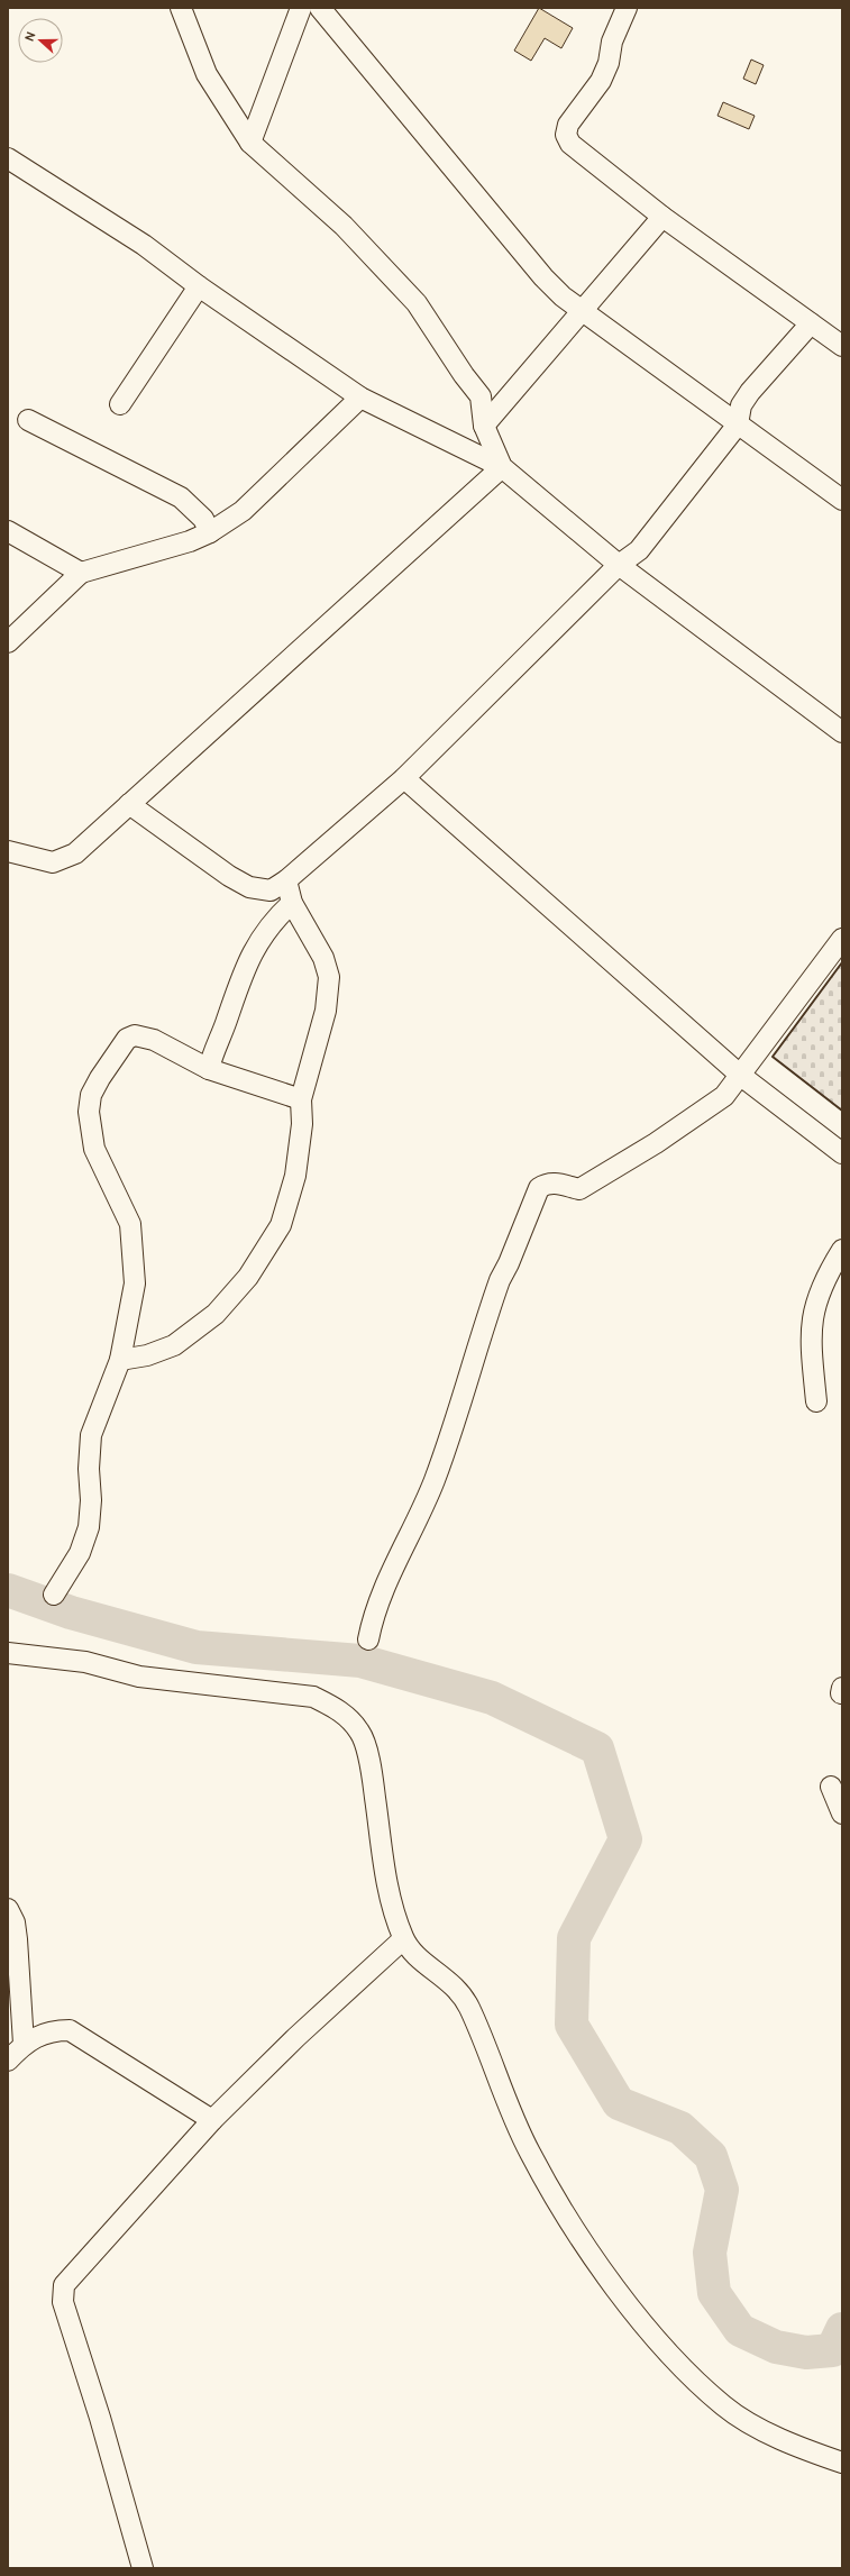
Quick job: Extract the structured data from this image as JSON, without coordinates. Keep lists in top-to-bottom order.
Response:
{
  "north": "left"
}
